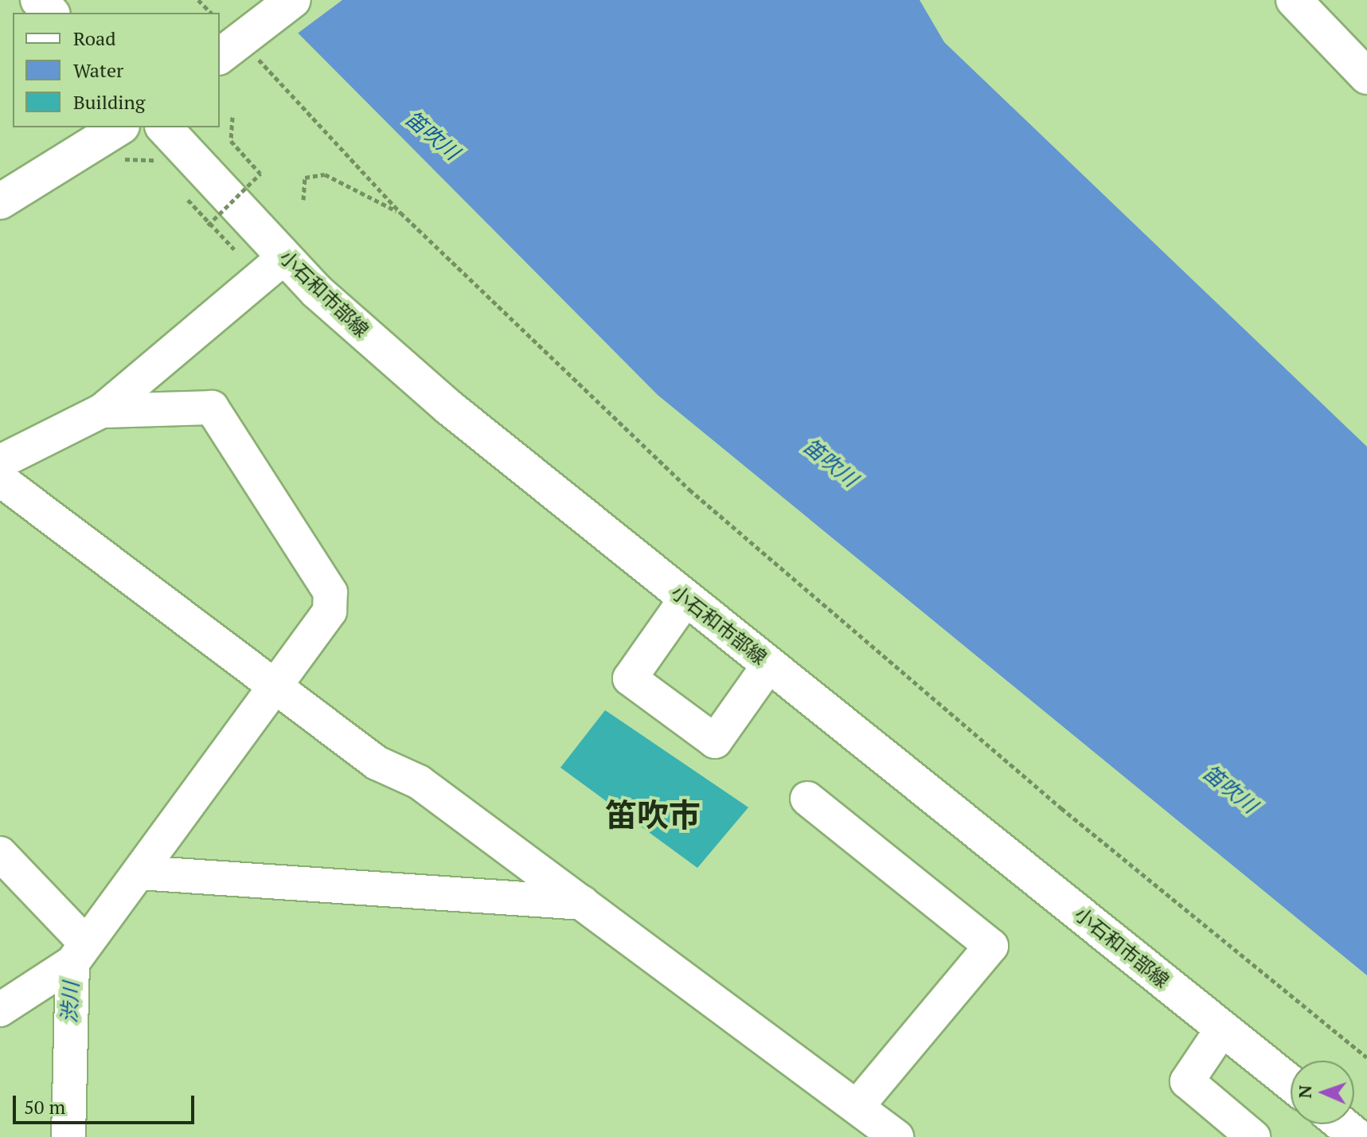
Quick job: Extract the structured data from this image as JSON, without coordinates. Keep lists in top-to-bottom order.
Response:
{
  "streets": {
    "main road": ["小石和市部線"]
  },
  "districts": ["笛吹市"],
  "water": ["笛吹川", "渋川"],
  "legend": ["Road", "Water", "Building"],
  "scale_bar": "50 m",
  "north": "left"
}
